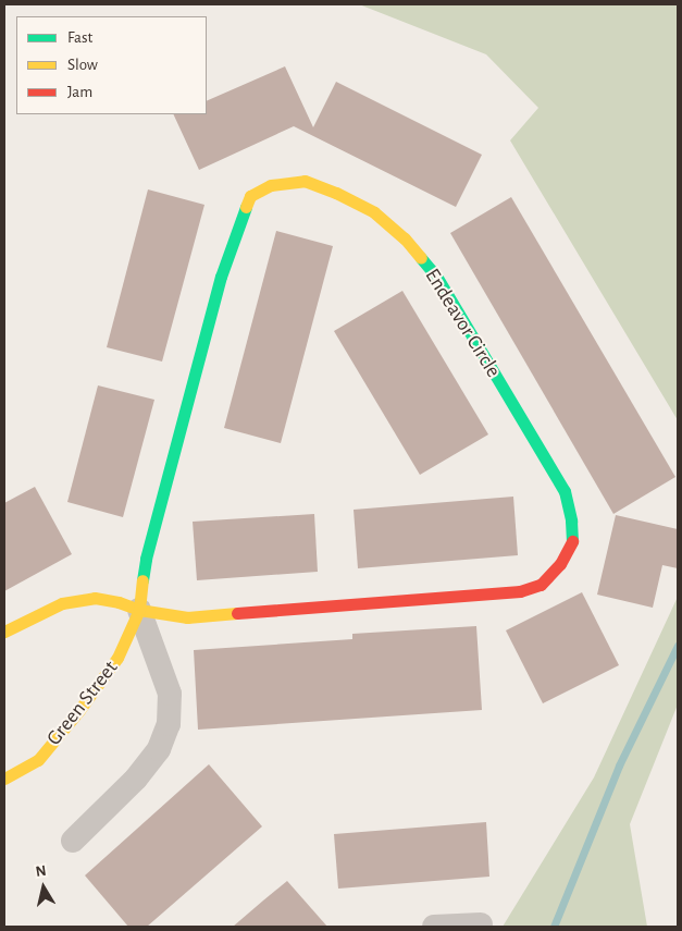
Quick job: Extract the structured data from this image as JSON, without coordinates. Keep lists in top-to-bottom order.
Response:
{
  "streets": {
    "street": ["Endeavor Circle", "Green Street"]
  },
  "crossings": [
    ["Endeavor Circle", "Green Street"]
  ],
  "legend": ["Fast", "Slow", "Jam"],
  "north": "top"
}
